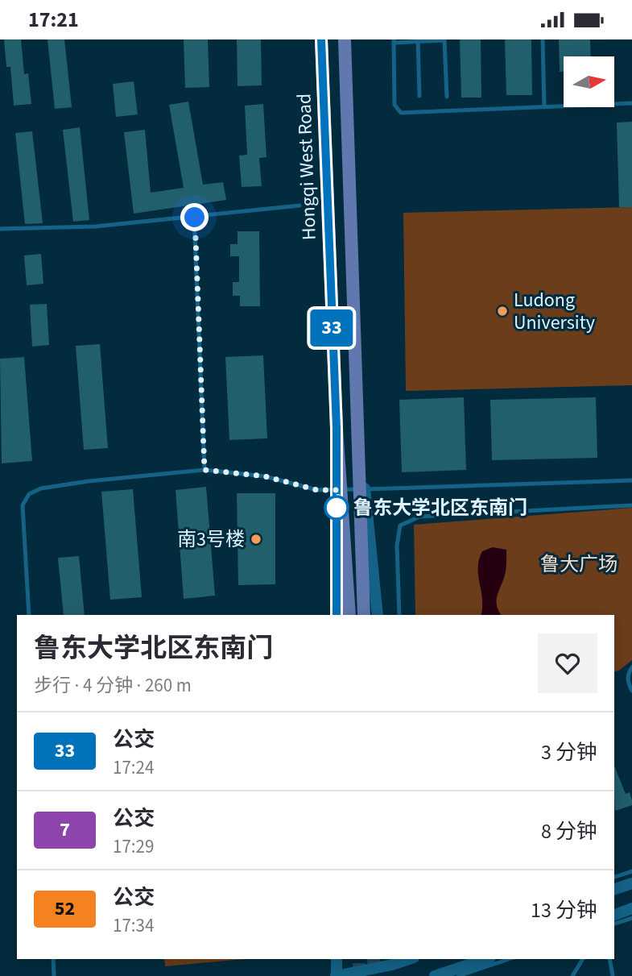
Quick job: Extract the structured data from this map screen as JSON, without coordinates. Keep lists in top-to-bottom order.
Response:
{
  "streets": {
    "main road": ["Hongqi West Road"]
  },
  "parks": ["鲁大广场"],
  "places": ["Ludong University", "鲁东大学北区东南门", "南3号楼"],
  "lines": ["bus line 33"],
  "north": "right",
  "page": {
    "status": "17:21",
    "on_map": "33",
    "heading": ["鲁东大学北区东南门", "步行 · 4 分钟 · 260 m"],
    "list": [
      {
        "mark": "33",
        "name": "公交",
        "note": "17:24",
        "value": "3 分钟"
      },
      {
        "mark": "7",
        "name": "公交",
        "note": "17:29",
        "value": "8 分钟"
      },
      {
        "mark": "52",
        "name": "公交",
        "note": "17:34",
        "value": "13 分钟"
      }
    ]
  }
}
